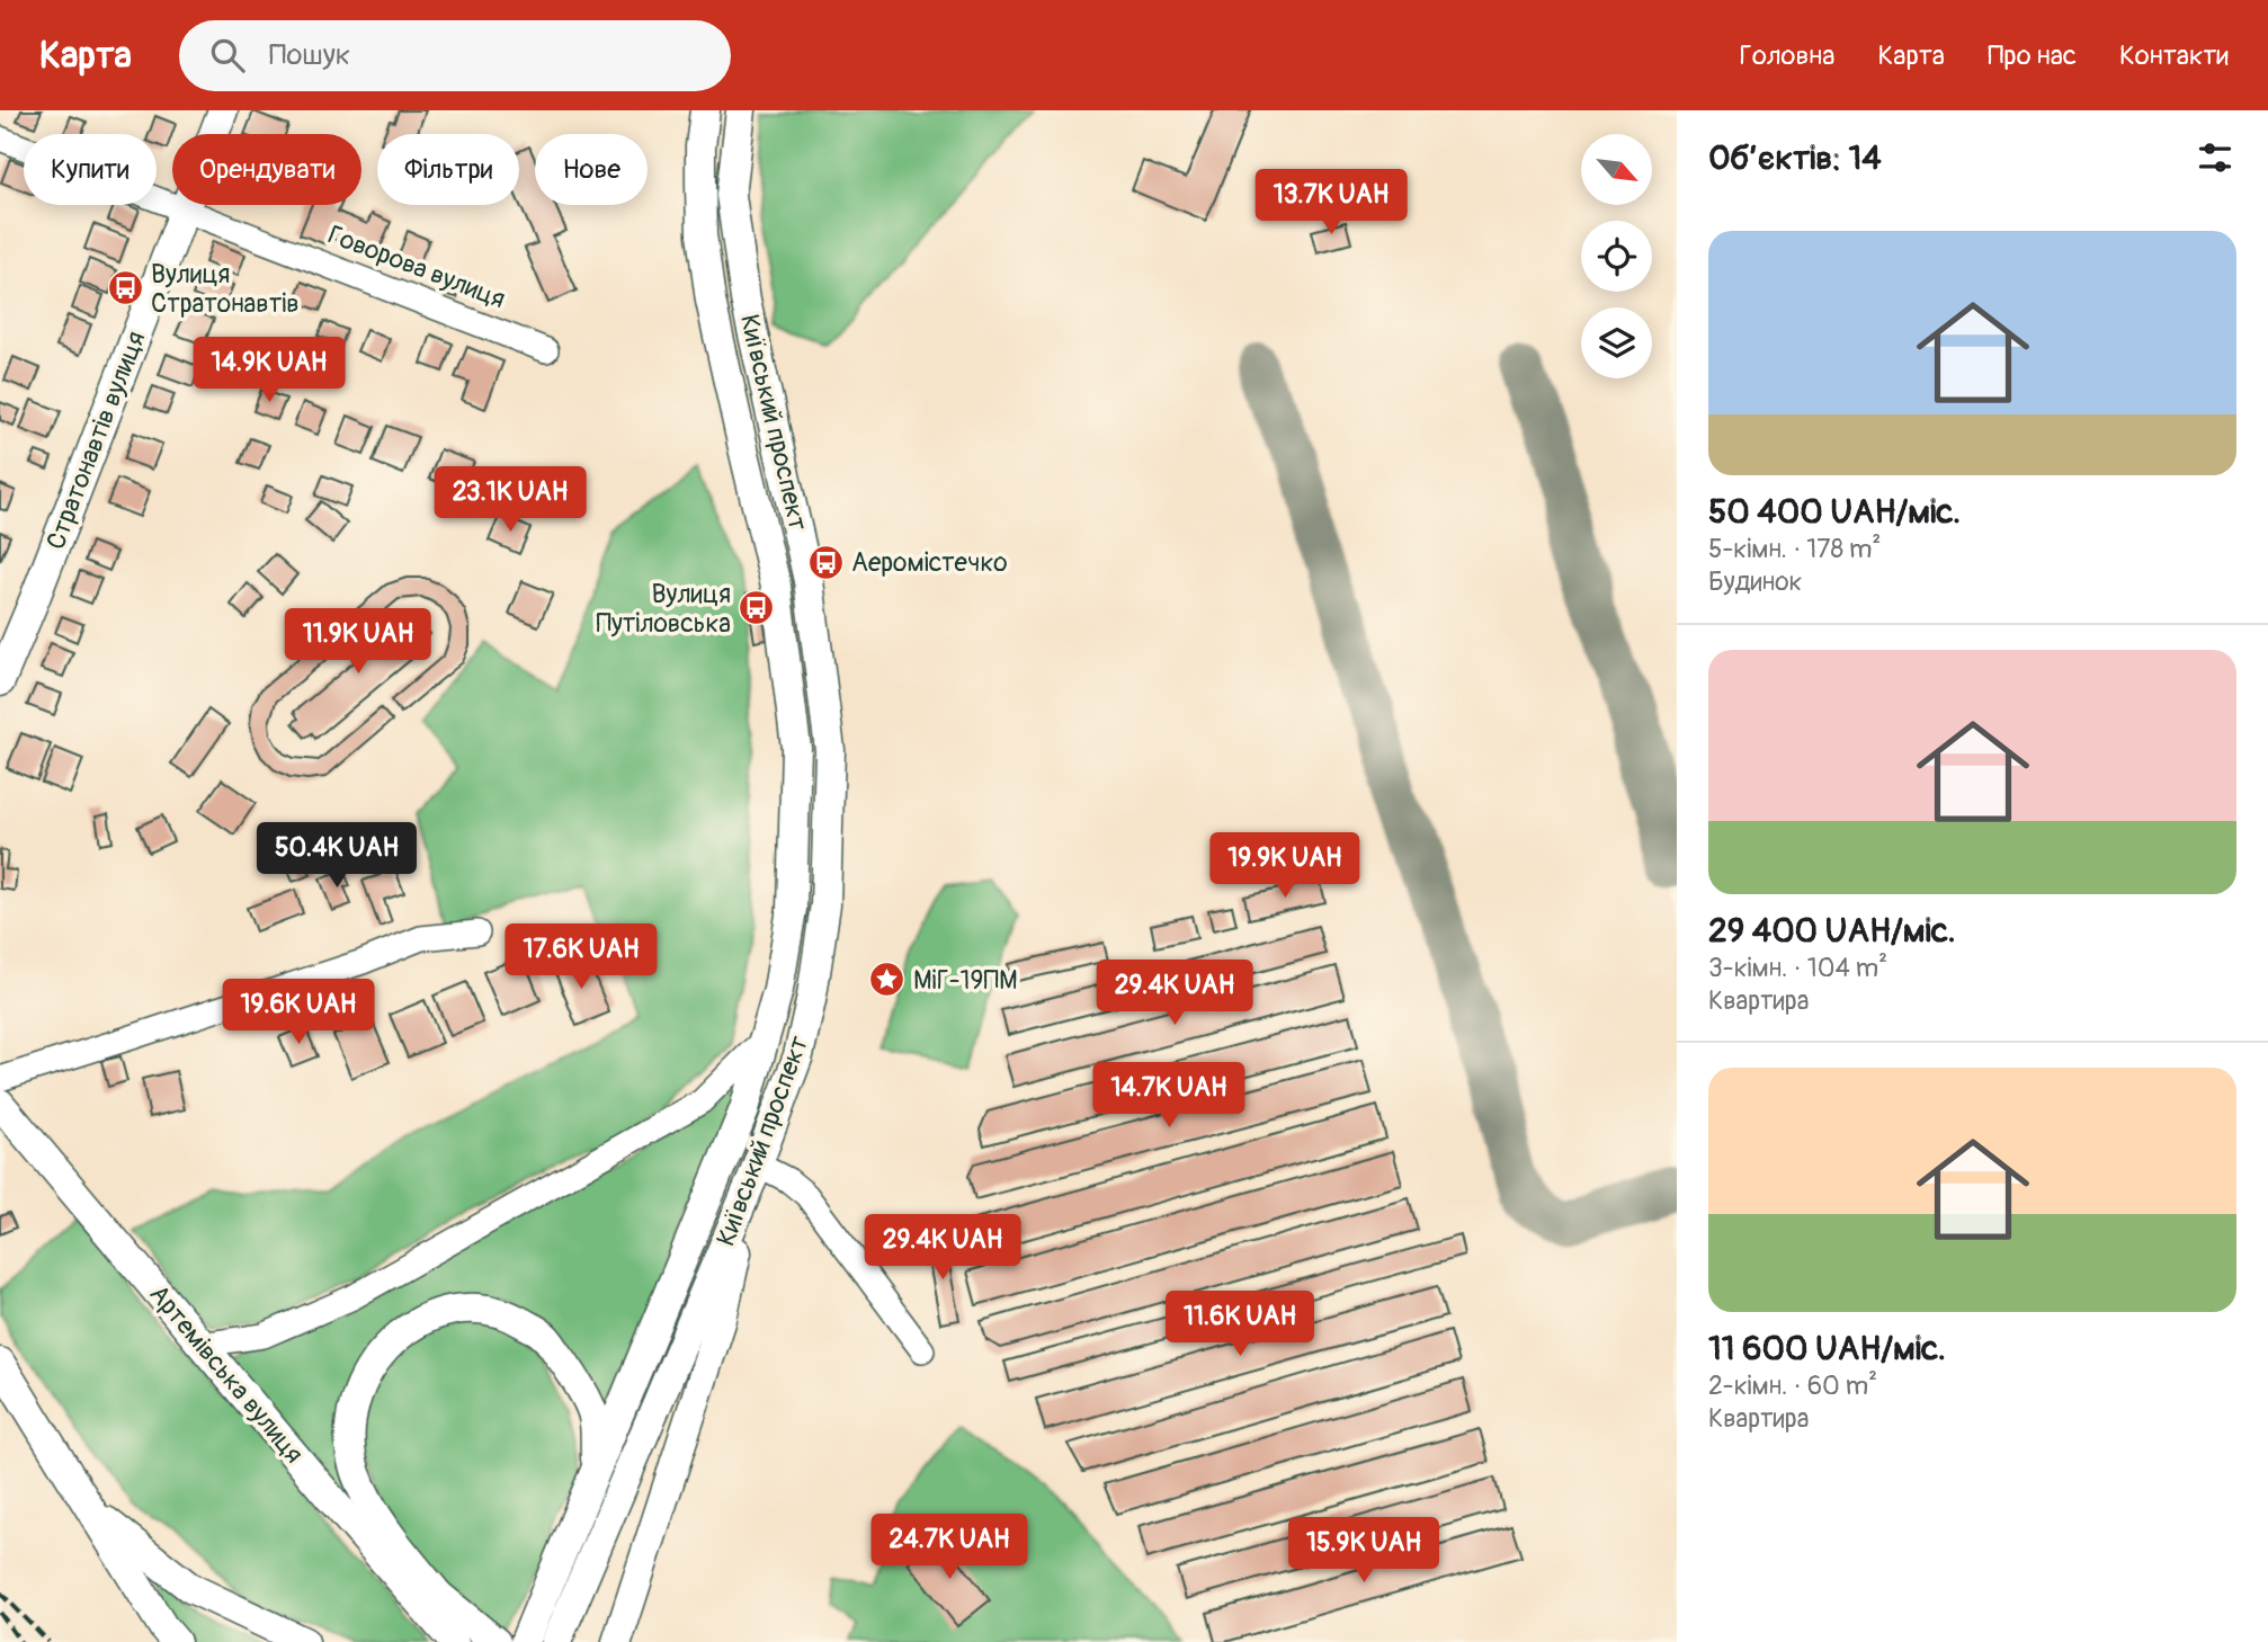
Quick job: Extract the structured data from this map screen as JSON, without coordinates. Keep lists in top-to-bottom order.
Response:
{
  "streets": {
    "main road": ["Київський проспект", "Стратонавтів вулиця", "Артемівська вулиця"],
    "street": ["Говорова вулиця"]
  },
  "crossings": [
    ["Говорова вулиця", "Стратонавтів вулиця"]
  ],
  "places": {
    "bus stop": ["Вулиця Стратонавтів", "Аеромістечко", "Вулиця Путіловська"],
    "place": ["МіГ-19ПМ"]
  },
  "north": "bottom right",
  "page": {
    "header": "Карта",
    "search": "Пошук",
    "nav": [
      "Головна",
      "Карта",
      "Про нас",
      "Контакти"
    ],
    "heading": "Об’єктів: 14",
    "chip": [
      "Купити",
      "Орендувати",
      "Фільтри",
      "Нове"
    ],
    "price": [
      "13.7K UAH",
      "14.9K UAH",
      "23.1K UAH",
      "11.9K UAH",
      "50.4K UAH",
      "19.9K UAH",
      "17.6K UAH",
      "29.4K UAH",
      "19.6K UAH",
      "14.7K UAH",
      "29.4K UAH",
      "11.6K UAH",
      "24.7K UAH",
      "15.9K UAH"
    ],
    "list": [
      {
        "name": "50 400 UAH/міс.",
        "note": "5-кімн. · 178 m² · Будинок"
      },
      {
        "name": "29 400 UAH/міс.",
        "note": "3-кімн. · 104 m² · Квартира"
      },
      {
        "name": "11 600 UAH/міс.",
        "note": "2-кімн. · 60 m² · Квартира"
      }
    ]
  }
}
